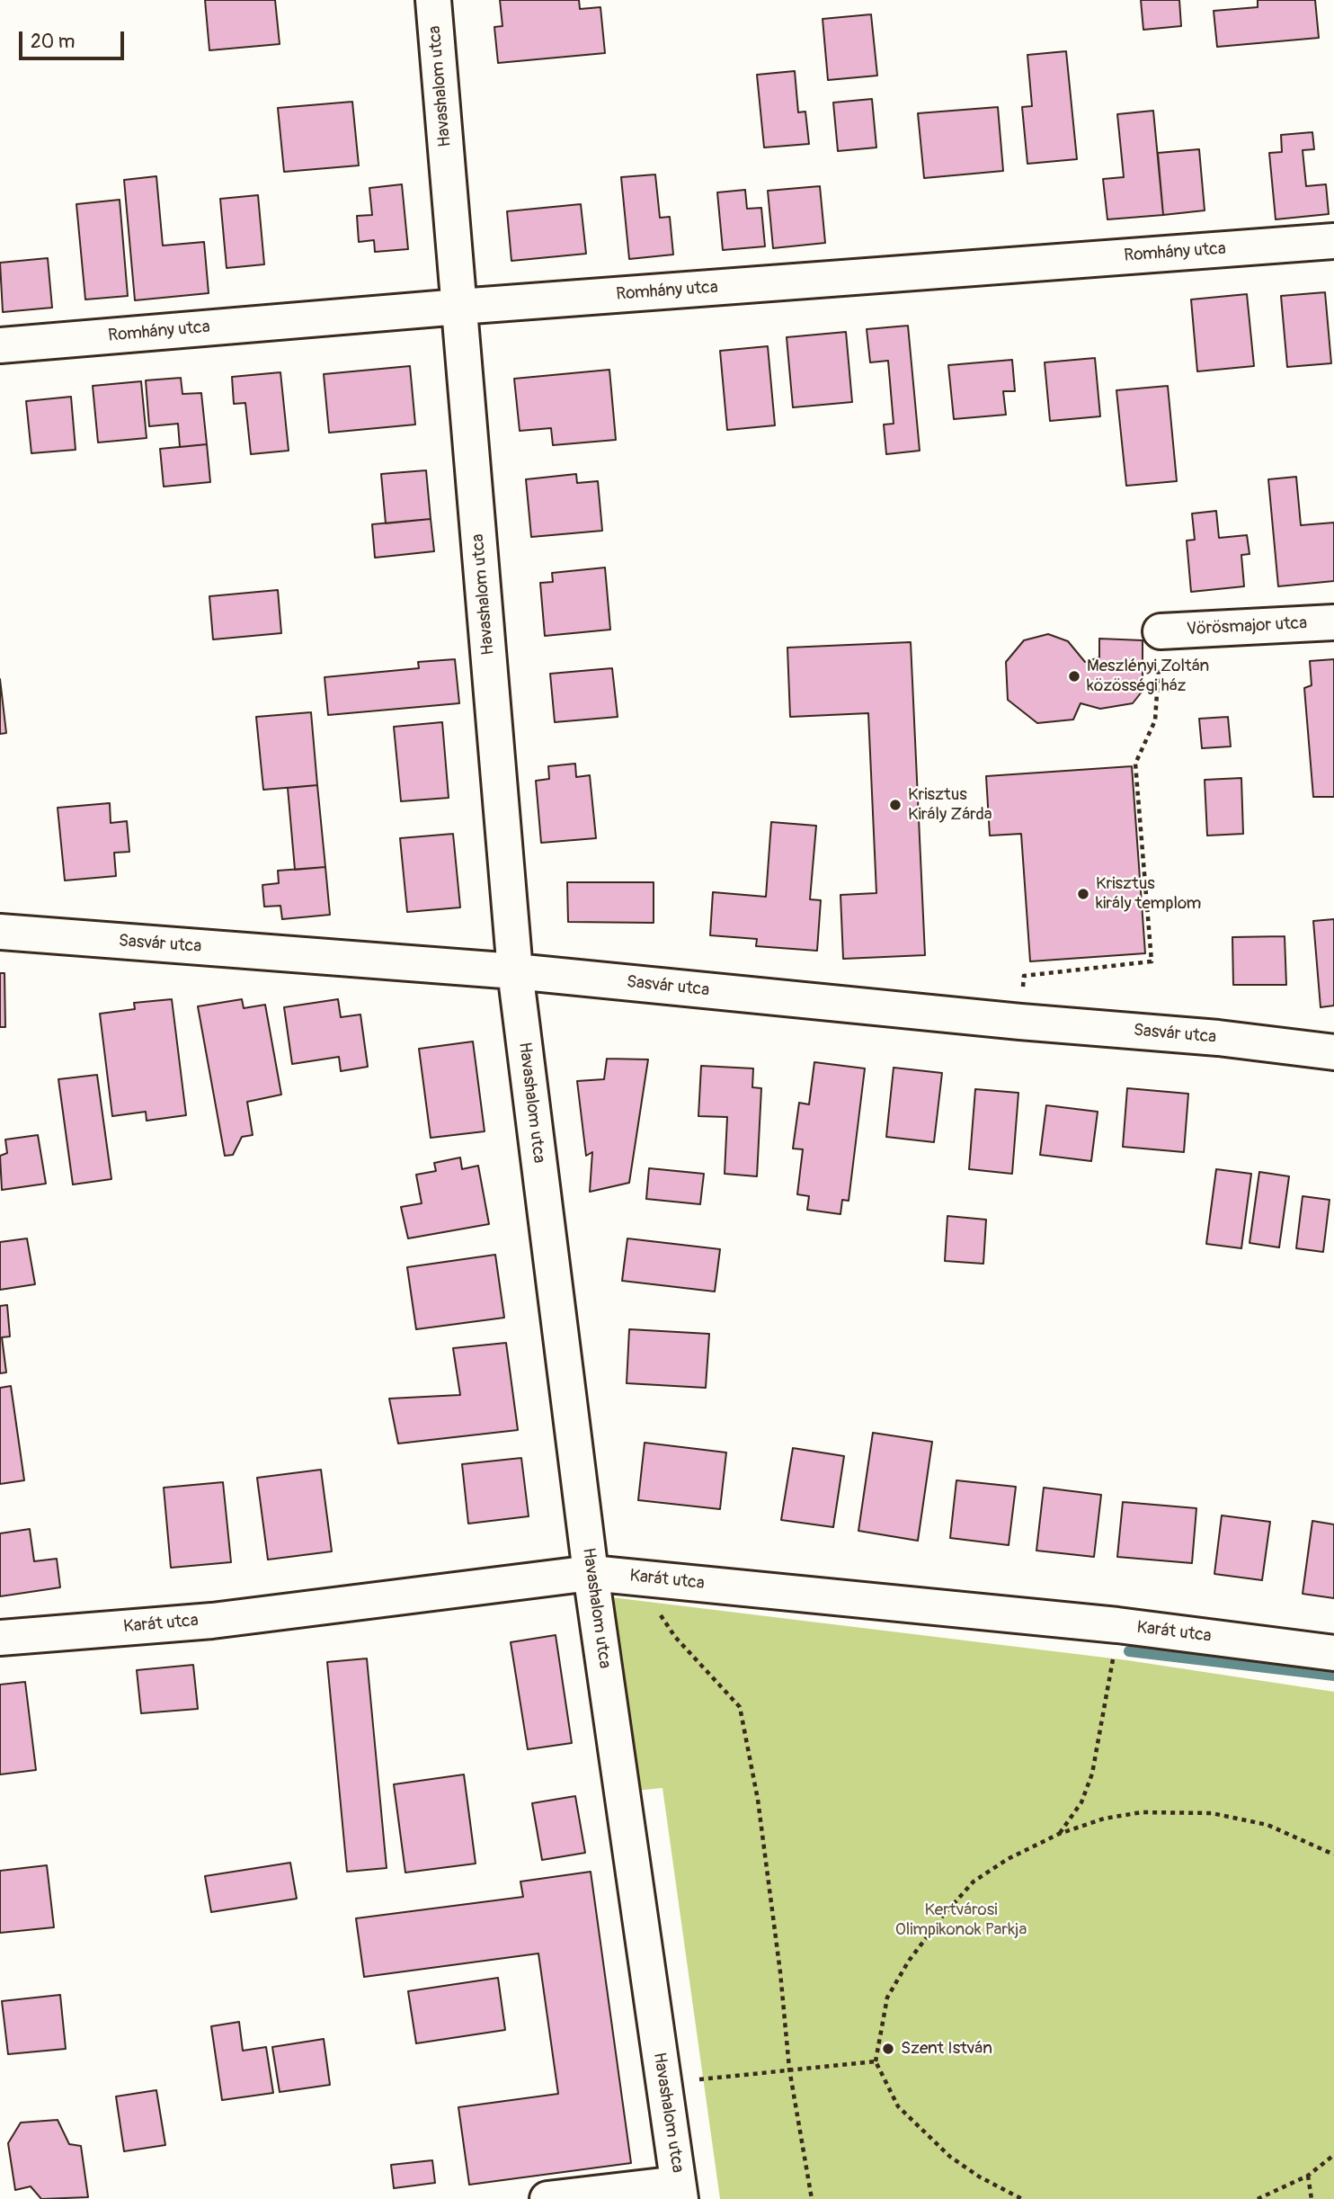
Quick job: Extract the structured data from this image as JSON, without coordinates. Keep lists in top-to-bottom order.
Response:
{
  "streets": {
    "street": [
      "Havashalom utca",
      "Romhány utca",
      "Vörösmajor utca",
      "Sasvár utca",
      "Karát utca"
    ]
  },
  "crossings": [
    ["Havashalom utca", "Romhány utca"],
    ["Havashalom utca", "Sasvár utca"],
    ["Havashalom utca", "Karát utca"]
  ],
  "parks": ["Kertvárosi Olimpikonok Parkja"],
  "places": [
    "Meszlényi Zoltán közösségi ház",
    "Krisztus Király Zárda",
    "Krisztus király templom",
    "Szent István"
  ],
  "scale_bar": "20 m"
}
